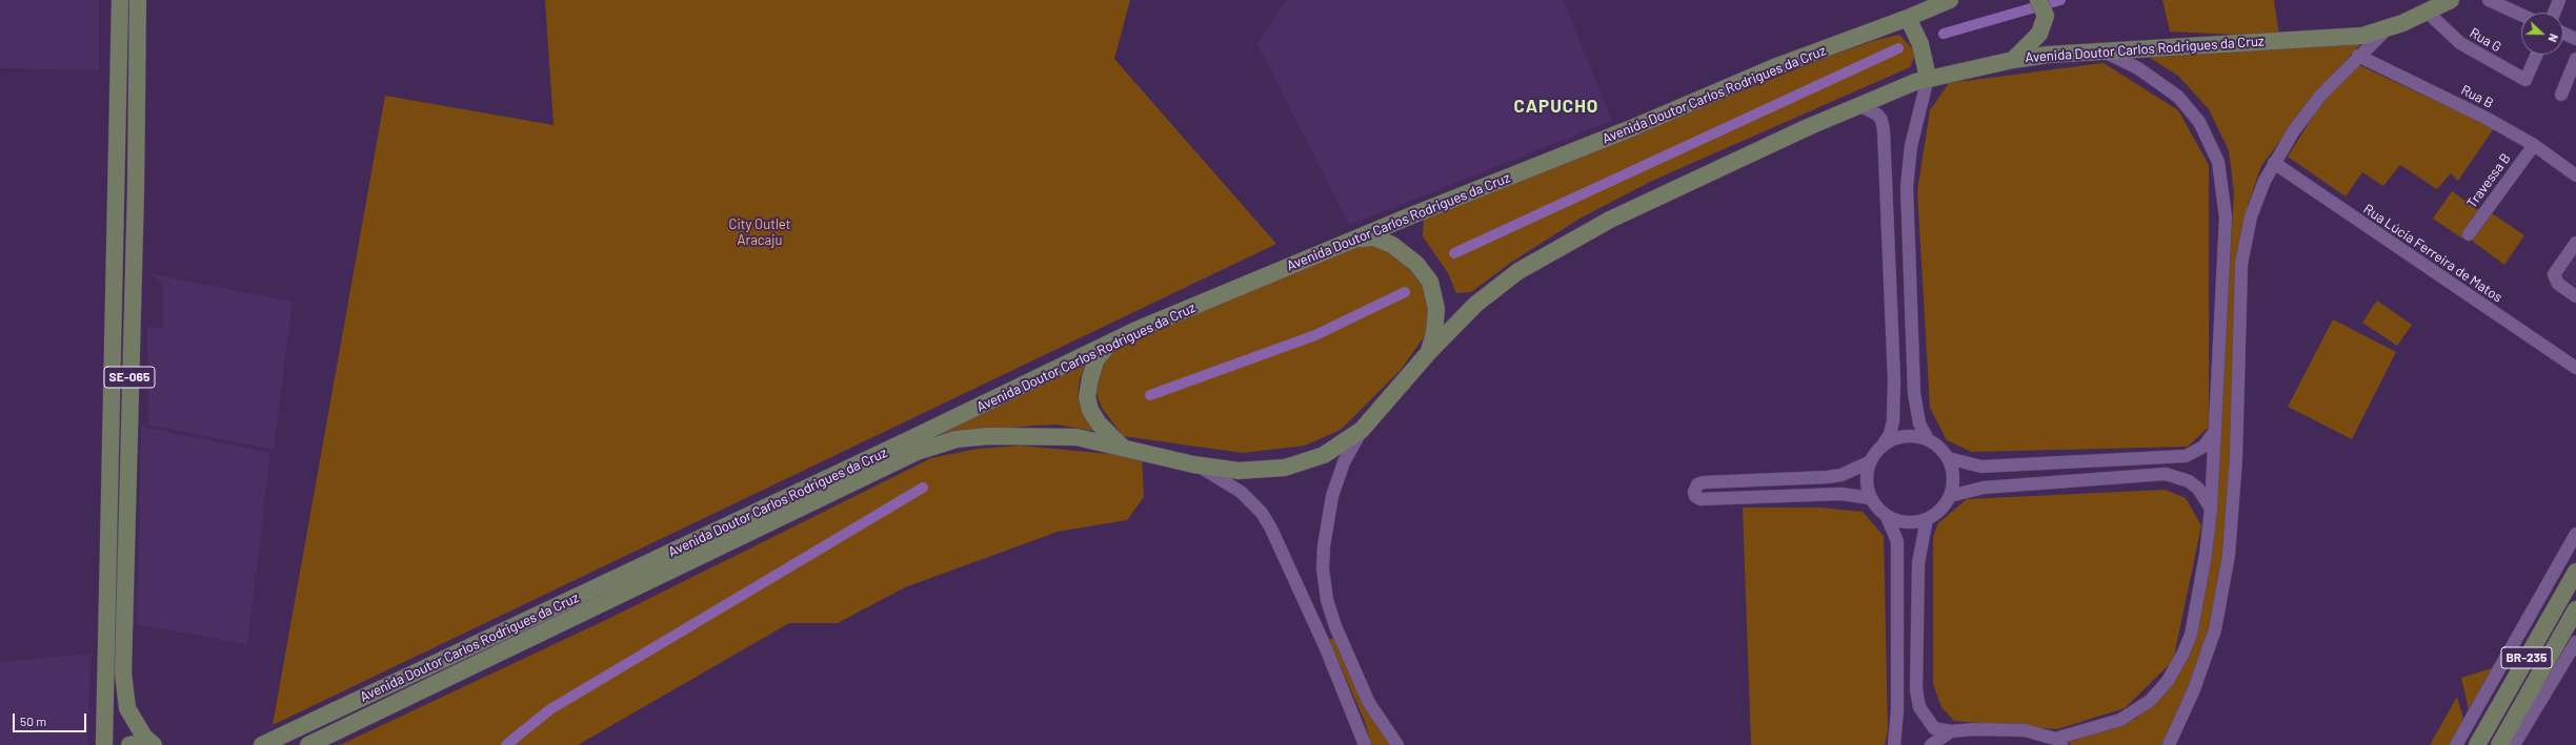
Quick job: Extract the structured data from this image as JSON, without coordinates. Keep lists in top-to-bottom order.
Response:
{
  "streets": {
    "main road": ["Avenida Doutor Carlos Rodrigues da Cruz", "SE-065", "BR-235"],
    "street": [
      "Rua G",
      "Rua B",
      "Travessa B",
      "Rua Lúcia Ferreira de Matos"
    ]
  },
  "crossings": [
    ["Rua G", "Avenida Doutor Carlos Rodrigues da Cruz"],
    ["Rua B", "Travessa B"]
  ],
  "districts": ["CAPUCHO"],
  "parks": ["City Outlet Aracaju"],
  "scale_bar": "50 m",
  "north": "right"
}
